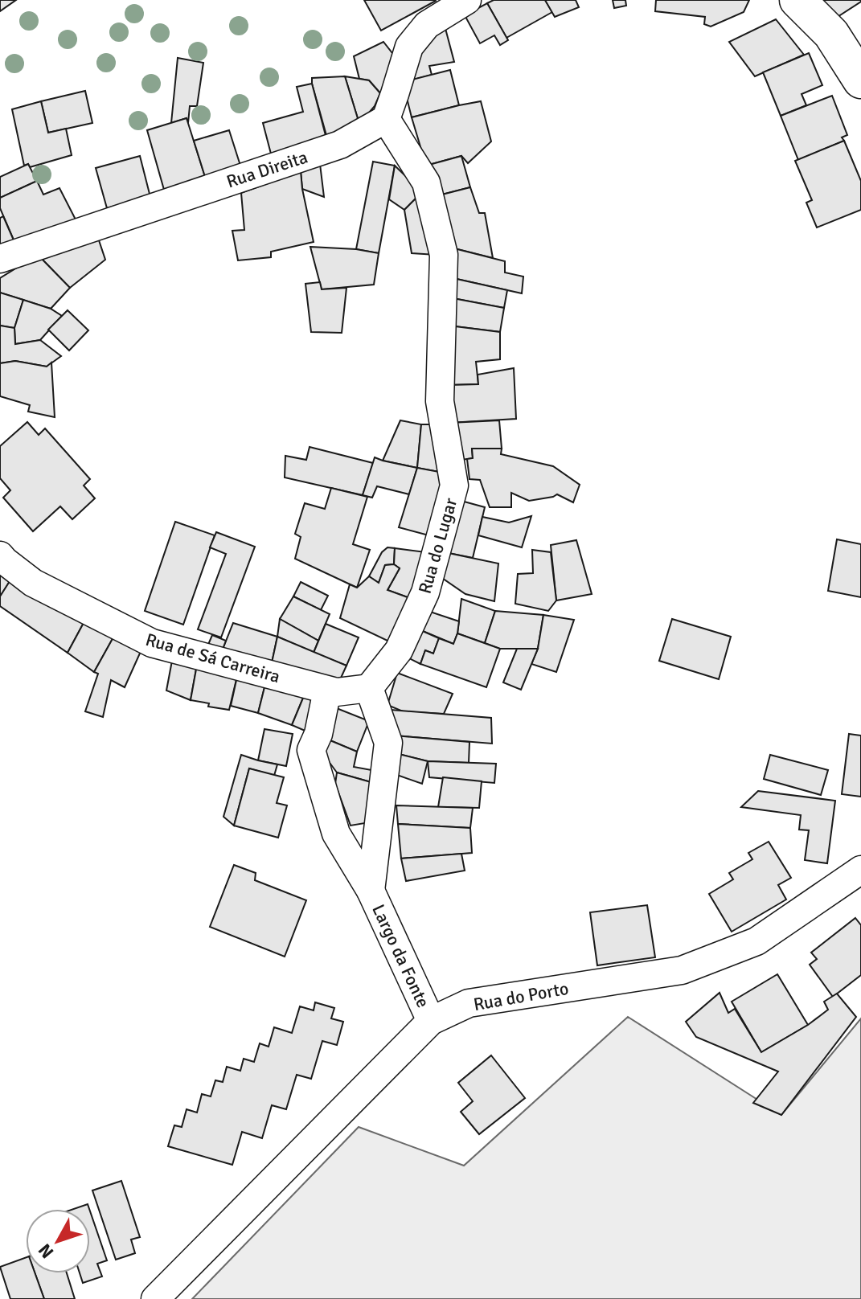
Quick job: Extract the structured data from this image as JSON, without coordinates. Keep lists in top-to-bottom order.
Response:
{
  "streets": {
    "street": [
      "Rua Direita",
      "Rua do Lugar",
      "Rua de Sá Carreira",
      "Largo da Fonte",
      "Rua do Porto"
    ]
  },
  "crossings": [
    ["Rua Direita", "Rua do Lugar"],
    ["Rua do Lugar", "Rua de Sá Carreira"],
    ["Rua de Sá Carreira", "Largo da Fonte"],
    ["Largo da Fonte", "Rua do Porto"]
  ],
  "north": "bottom left"
}
